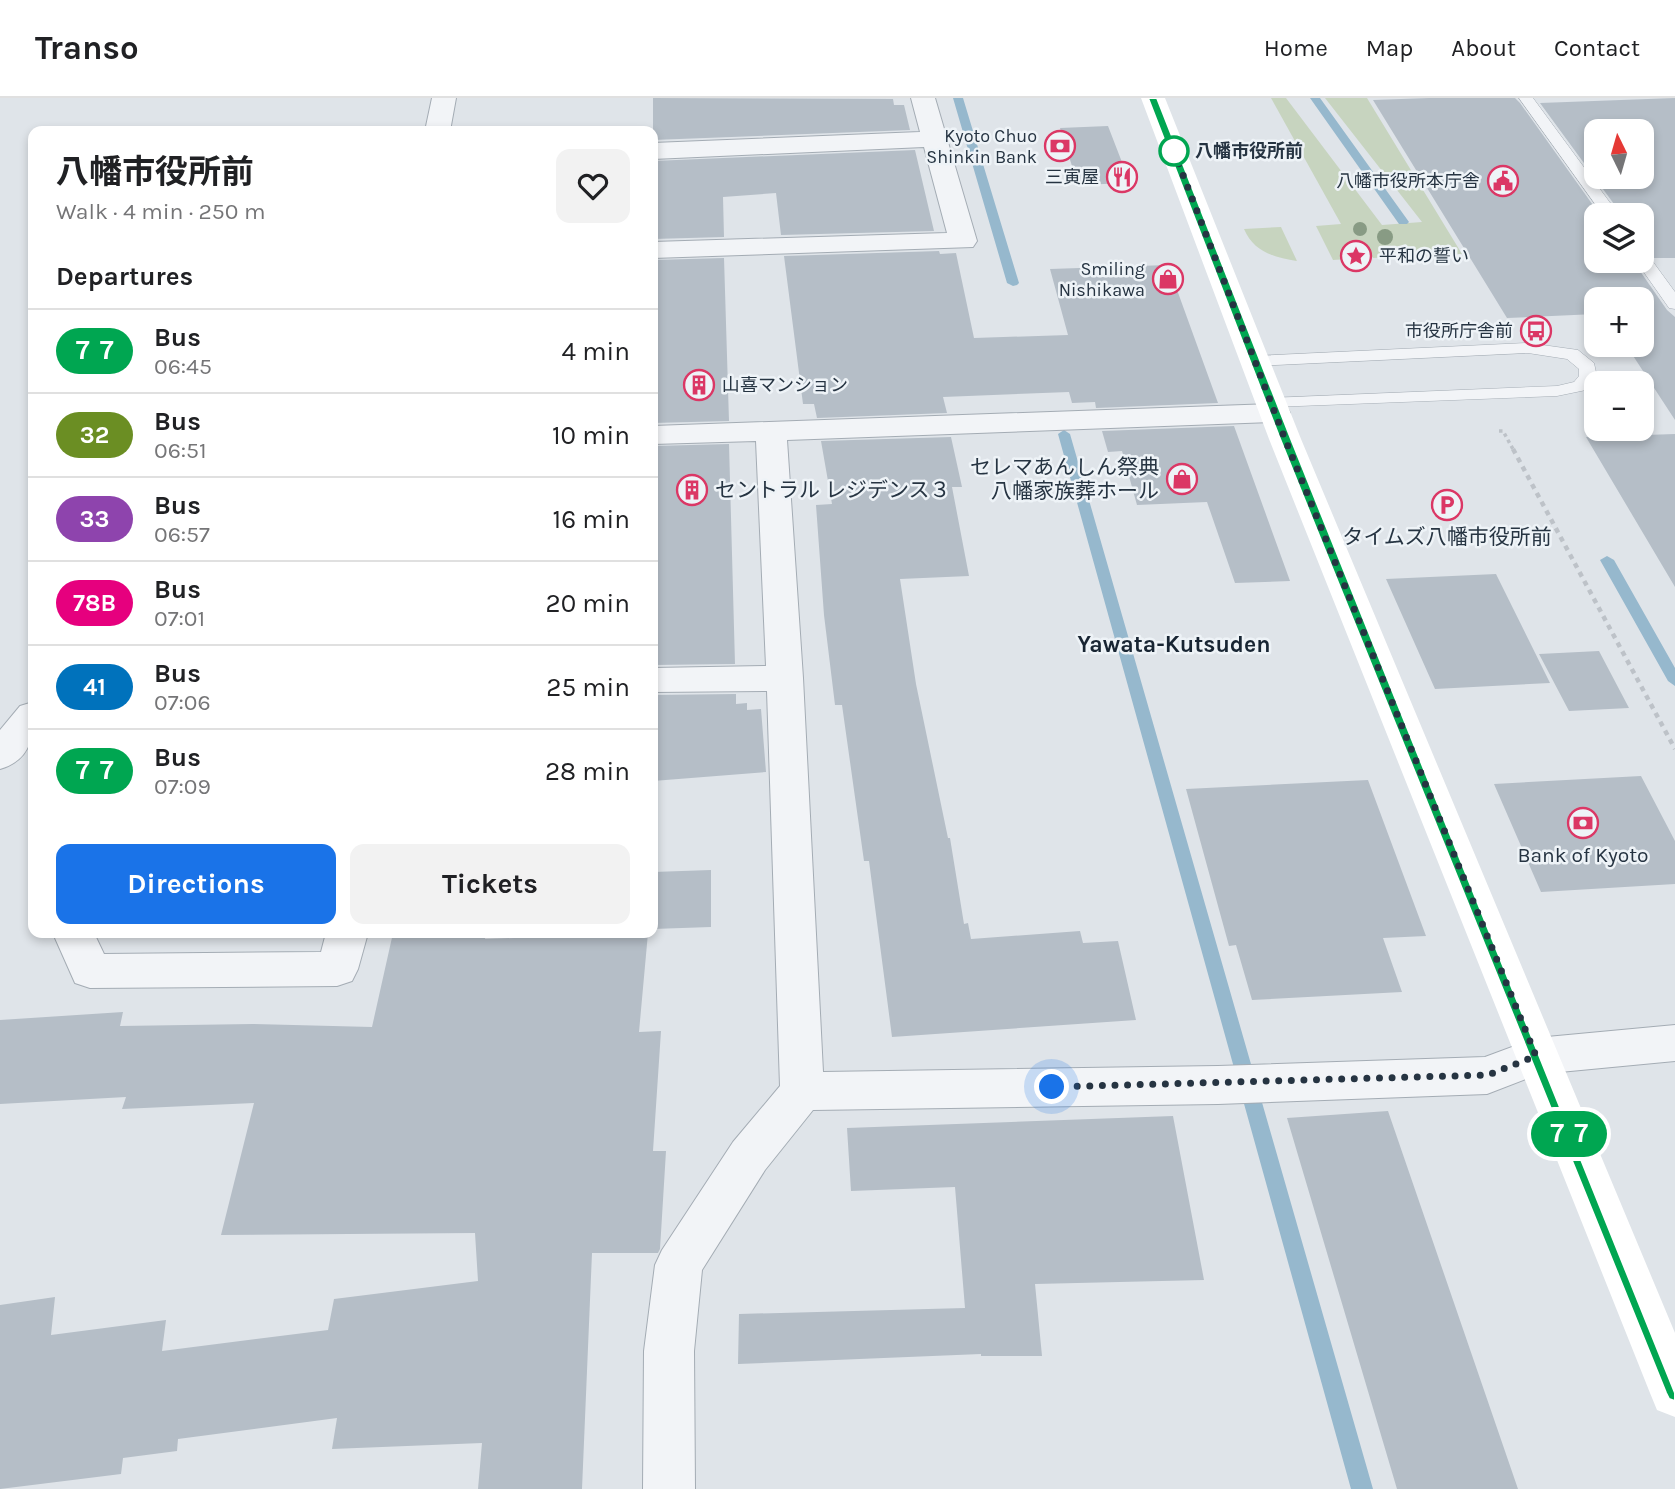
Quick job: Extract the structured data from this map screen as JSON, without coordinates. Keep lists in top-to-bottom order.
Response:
{
  "districts": ["Yawata-Kutsuden"],
  "places": {
    "bank": ["Kyoto Chuo Shinkin Bank", "Bank of Kyoto"],
    "other": ["八幡市役所前"],
    "restaurant": ["三寅屋"],
    "public building": ["八幡市役所本庁舎"],
    "place": ["平和の誓い"],
    "shop": ["Smiling Nishikawa", "セレマあんしん祭典 八幡家族葬ホール"],
    "bus stop": ["市役所庁舎前"],
    "building": ["山喜マンション", "セントラル レジデンス３"],
    "parking": ["タイムズ八幡市役所前"]
  },
  "lines": ["bus line ７７"],
  "north": "top",
  "page": {
    "header": "Transo",
    "nav": [
      "Home",
      "Map",
      "About",
      "Contact"
    ],
    "on_map": "７７",
    "map_buttons": ["+", "−"],
    "heading": [
      ["八幡市役所前", "Walk · 4 min · 250 m"],
      "Departures"
    ],
    "list": [
      {
        "mark": "７７",
        "name": "Bus",
        "note": "06:45",
        "value": "4 min"
      },
      {
        "mark": "32",
        "name": "Bus",
        "note": "06:51",
        "value": "10 min"
      },
      {
        "mark": "33",
        "name": "Bus",
        "note": "06:57",
        "value": "16 min"
      },
      {
        "mark": "78B",
        "name": "Bus",
        "note": "07:01",
        "value": "20 min"
      },
      {
        "mark": "41",
        "name": "Bus",
        "note": "07:06",
        "value": "25 min"
      },
      {
        "mark": "７７",
        "name": "Bus",
        "note": "07:09",
        "value": "28 min"
      }
    ],
    "buttons": ["Directions", "Tickets"]
  }
}
